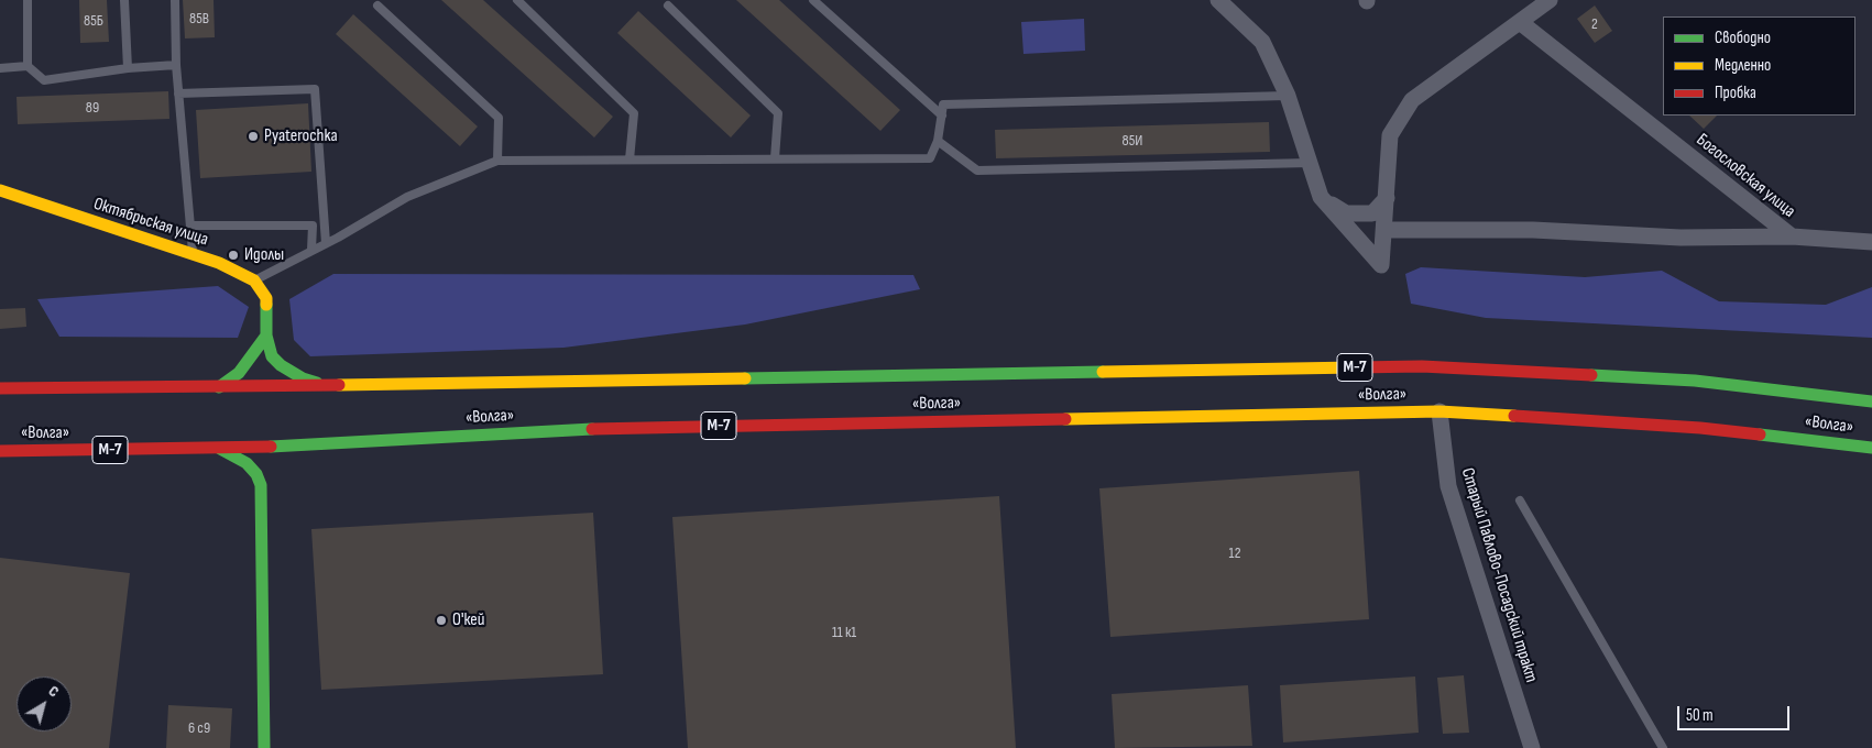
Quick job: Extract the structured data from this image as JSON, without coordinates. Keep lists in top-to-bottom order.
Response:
{
  "streets": {
    "main road": ["Октябрьская улица", "М-7", "«Волга»"],
    "street": ["Богословская улица", "Старый Павлово-Посадский тракт"]
  },
  "crossings": [
    ["«Волга»", "Старый Павлово-Посадский тракт"]
  ],
  "places": ["Pyaterochka", "Идолы", "О'кей"],
  "house_numbers": [
    "85В",
    "85Б",
    "2",
    "89",
    "85И",
    "12",
    "11 к1",
    "6 с9"
  ],
  "legend": ["Свободно", "Медленно", "Пробка"],
  "scale_bar": "50 m",
  "north": "top right"
}
